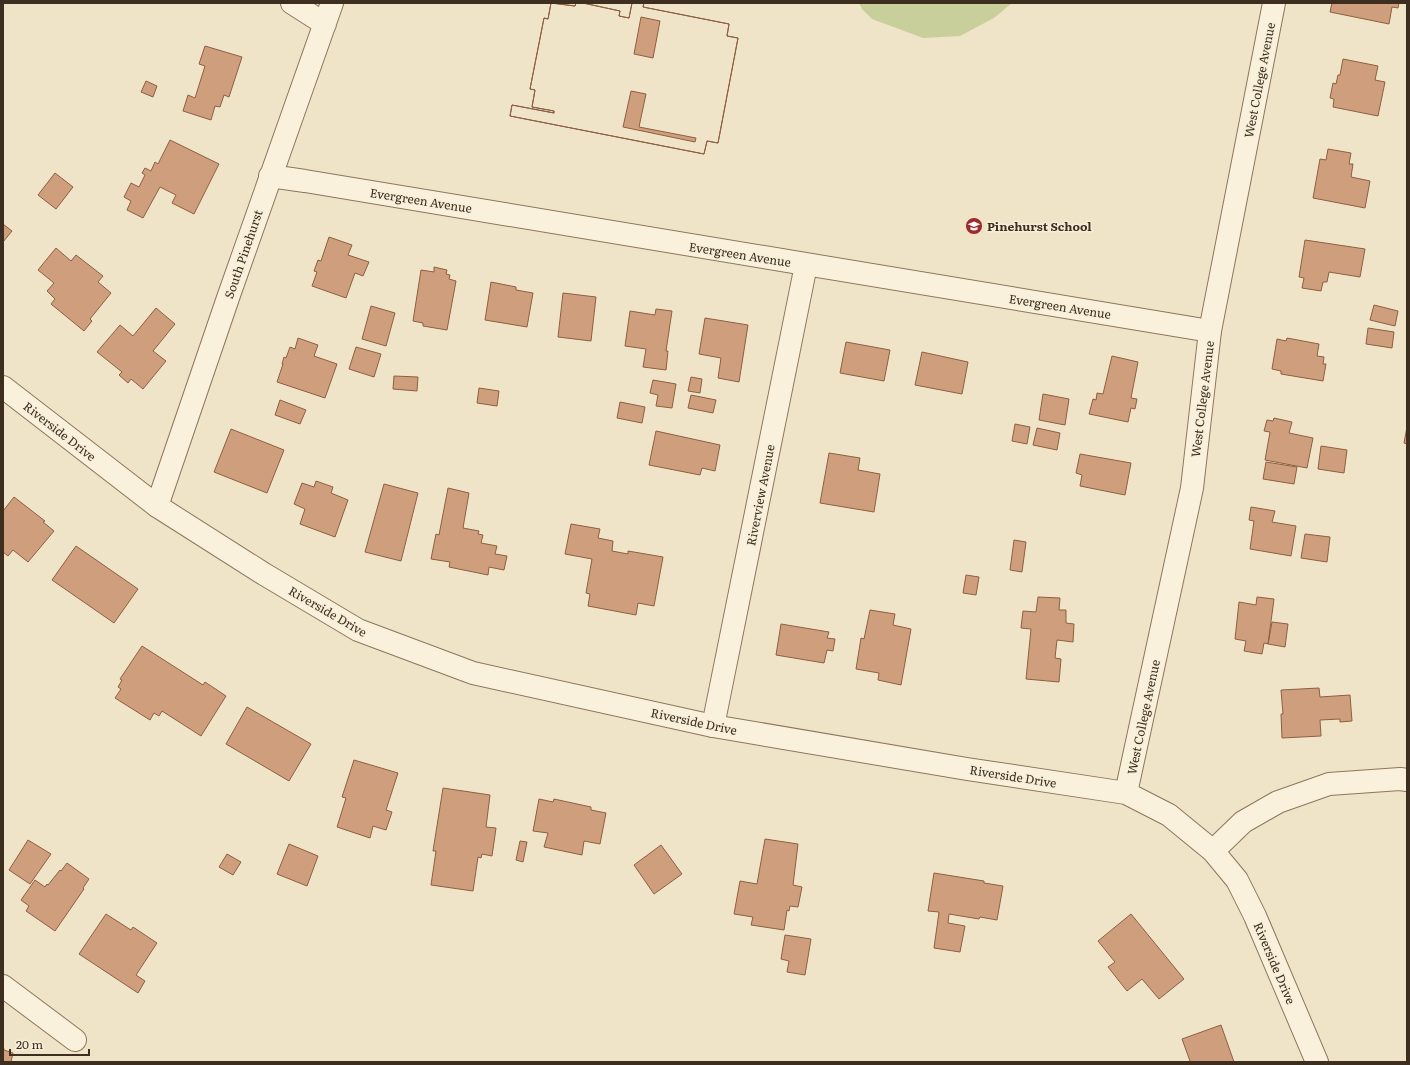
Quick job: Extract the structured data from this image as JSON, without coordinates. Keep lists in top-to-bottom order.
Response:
{
  "streets": {
    "street": [
      "West College Avenue",
      "Evergreen Avenue",
      "South Pinehurst",
      "Riverside Drive",
      "Riverview Avenue"
    ]
  },
  "crossings": [
    ["West College Avenue", "Evergreen Avenue"],
    ["West College Avenue", "Riverside Drive"],
    ["Evergreen Avenue", "South Pinehurst"],
    ["Evergreen Avenue", "Riverview Avenue"],
    ["South Pinehurst", "Riverside Drive"],
    ["Riverside Drive", "Riverview Avenue"]
  ],
  "places": {
    "school or university": ["Pinehurst School"]
  },
  "scale_bar": "20 m"
}
